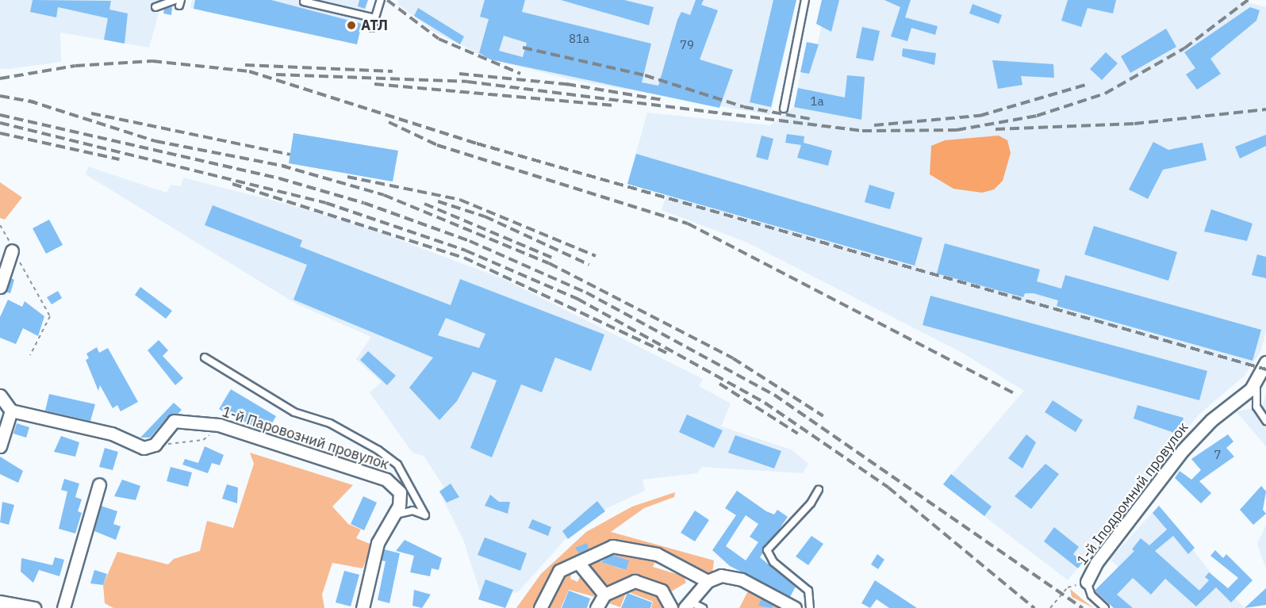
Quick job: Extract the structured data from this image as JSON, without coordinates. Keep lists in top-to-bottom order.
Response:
{
  "streets": {
    "street": ["1-й Паровозний провулок", "1-й Іподромний провулок"]
  },
  "places": ["АТЛ"],
  "house_numbers": [
    "81а",
    "79",
    "1а",
    "7"
  ]
}
